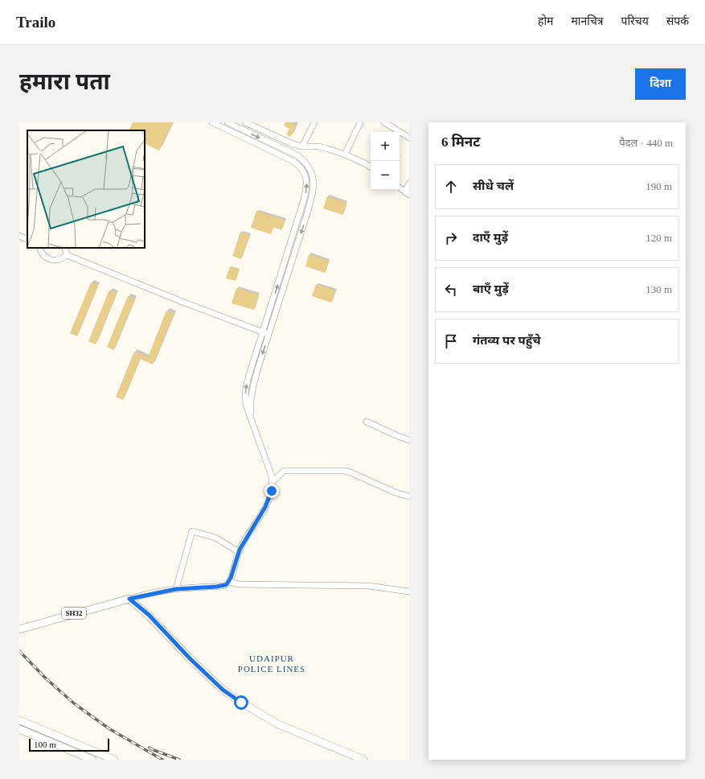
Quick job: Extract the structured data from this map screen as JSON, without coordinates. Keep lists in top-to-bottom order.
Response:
{
  "streets": {
    "main road": ["SH32"]
  },
  "districts": ["UDAIPUR POLICE LINES"],
  "scale_bar": "100 m",
  "page": {
    "header": "Trailo",
    "nav": [
      "होम",
      "मानचित्र",
      "परिचय",
      "संपर्क"
    ],
    "buttons": "दिशा",
    "title": "हमारा पता",
    "heading": ["6 मिनट", "पैदल · 440 m"],
    "map_buttons": ["+", "−"],
    "list": [
      ["सीधे चलें", "190 m"],
      ["दाएँ मुड़ें", "120 m"],
      ["बाएँ मुड़ें", "130 m"],
      "गंतव्य पर पहुँचे"
    ],
    "scale": "100 m"
  }
}
